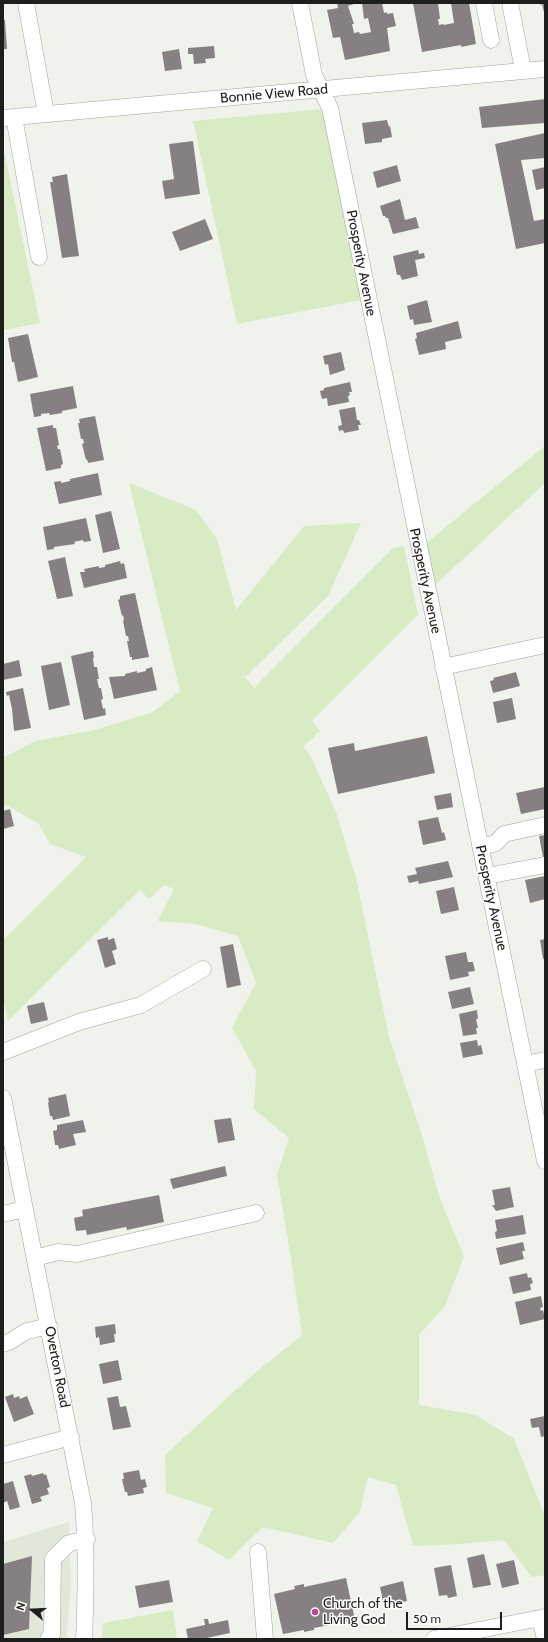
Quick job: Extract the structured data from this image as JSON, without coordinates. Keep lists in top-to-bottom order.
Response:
{
  "streets": {
    "street": ["Bonnie View Road", "Prosperity Avenue", "Overton Road"]
  },
  "crossings": [
    ["Bonnie View Road", "Prosperity Avenue"]
  ],
  "places": ["Church of the Living God"],
  "scale_bar": "50 m",
  "north": "left"
}
